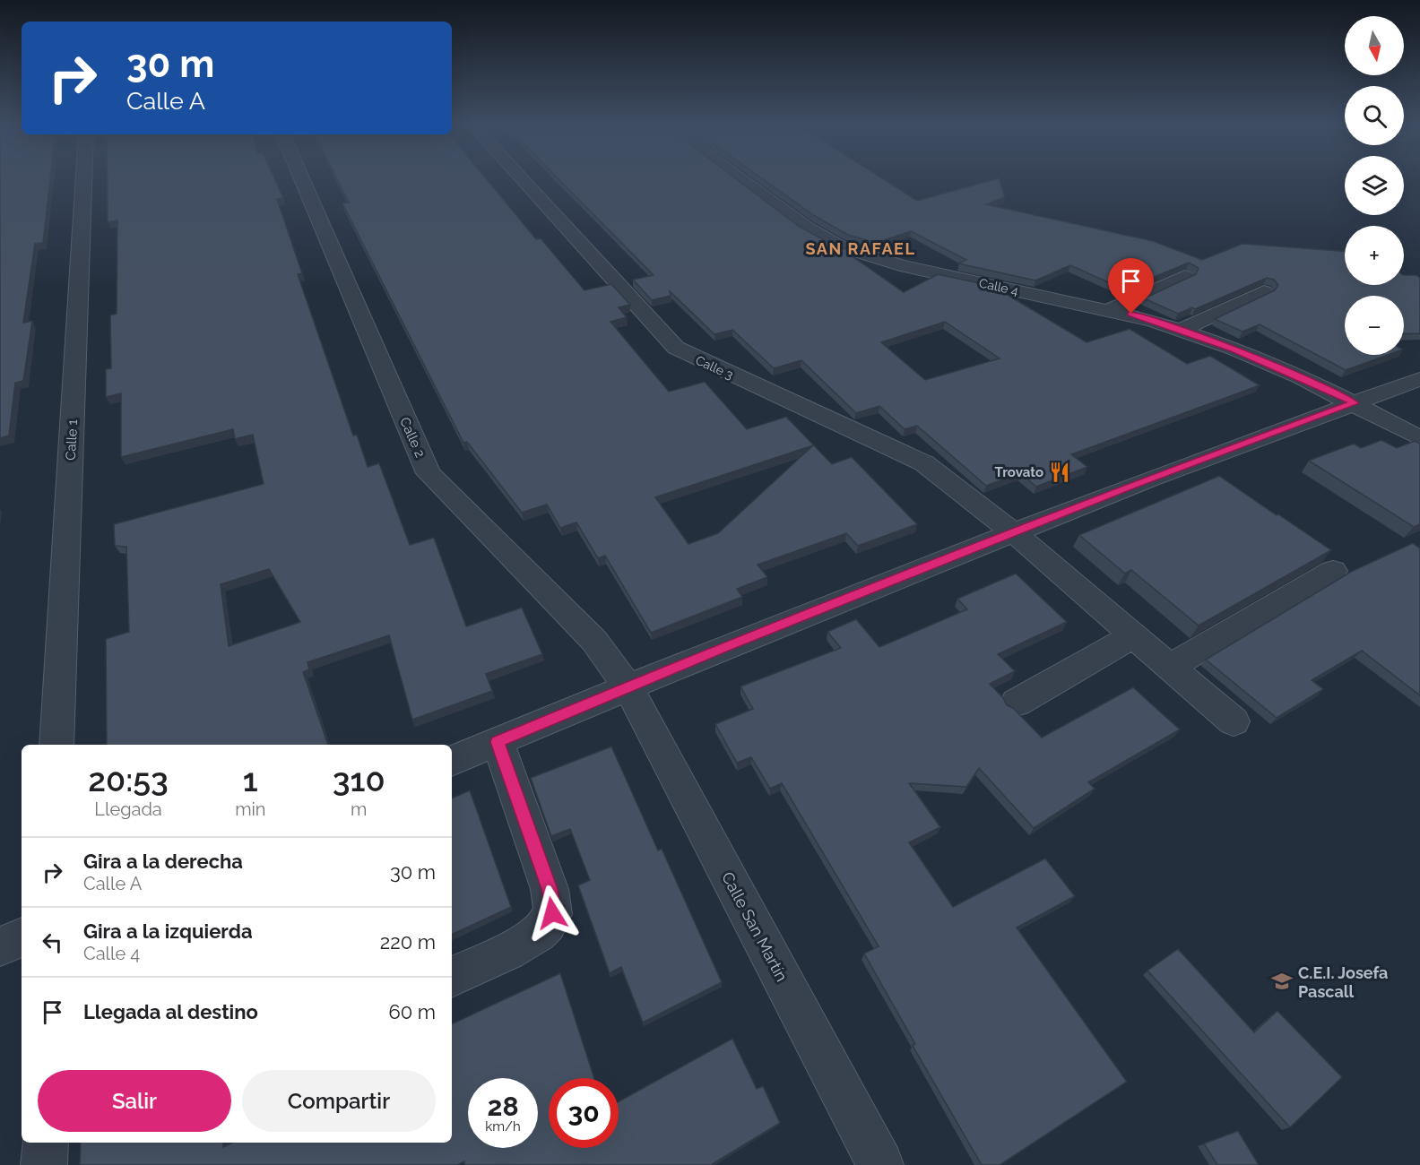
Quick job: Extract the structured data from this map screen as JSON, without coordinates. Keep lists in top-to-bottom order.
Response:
{
  "streets": {
    "street": [
      "Calle 4",
      "Calle 3",
      "Calle 2",
      "Calle 1",
      "Calle San Martín"
    ]
  },
  "crossings": [
    ["Calle 2", "Calle San Martín"]
  ],
  "districts": ["SAN RAFAEL"],
  "places": {
    "restaurant": ["Trovato"],
    "school or university": ["C.E.I. Josefa Pascall"]
  },
  "north": "bottom",
  "page": {
    "map_buttons": ["+", "−"],
    "turn": ["30 m", "Calle A"],
    "eta": [
      "20:53",
      "Llegada",
      "1",
      "min",
      "310",
      "m"
    ],
    "list": [
      {
        "name": "Gira a la derecha",
        "note": "Calle A",
        "value": "30 m"
      },
      {
        "name": "Gira a la izquierda",
        "note": "Calle 4",
        "value": "220 m"
      },
      {
        "name": "Llegada al destino",
        "value": "60 m"
      }
    ],
    "buttons": ["Salir", "Compartir"],
    "speed": "28 km/h",
    "limit": "30"
  }
}
